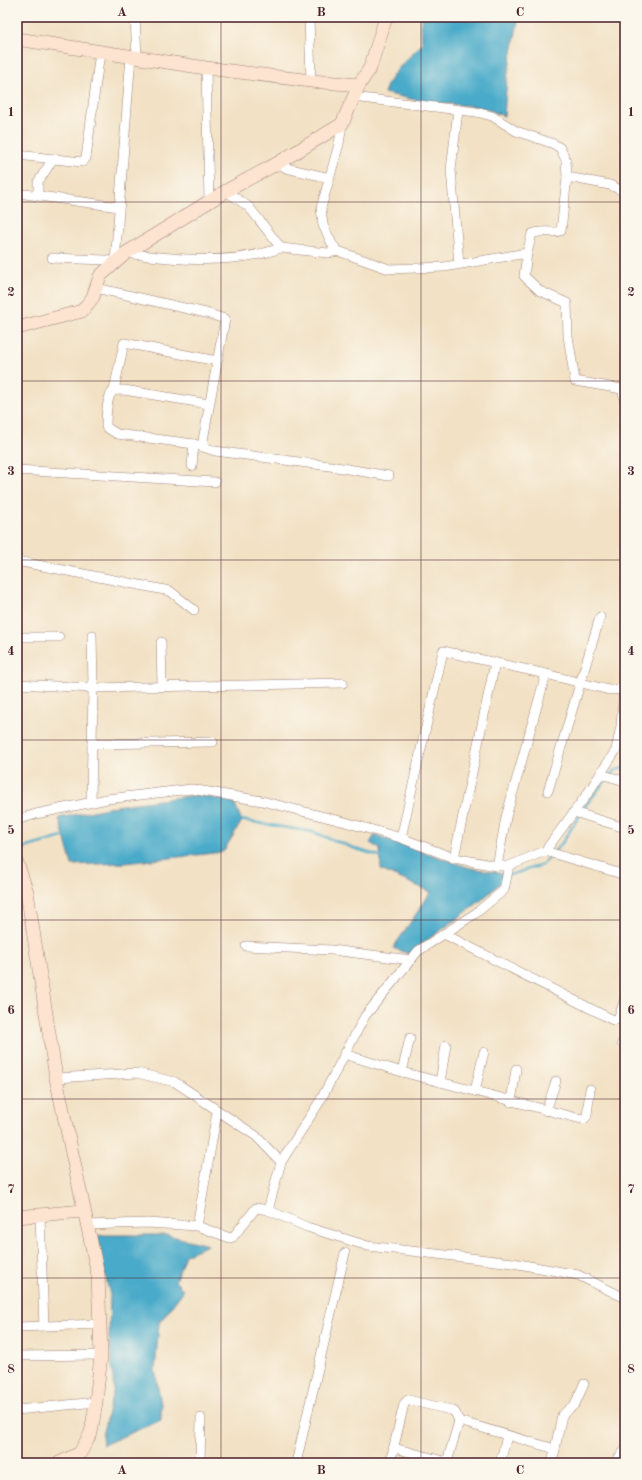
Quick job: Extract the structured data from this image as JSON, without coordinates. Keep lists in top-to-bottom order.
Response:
{
  "grid": {
    "columns": ["A", "B", "C"],
    "rows": [
      "1",
      "2",
      "3",
      "4",
      "5",
      "6",
      "7",
      "8"
    ]
  }
}
